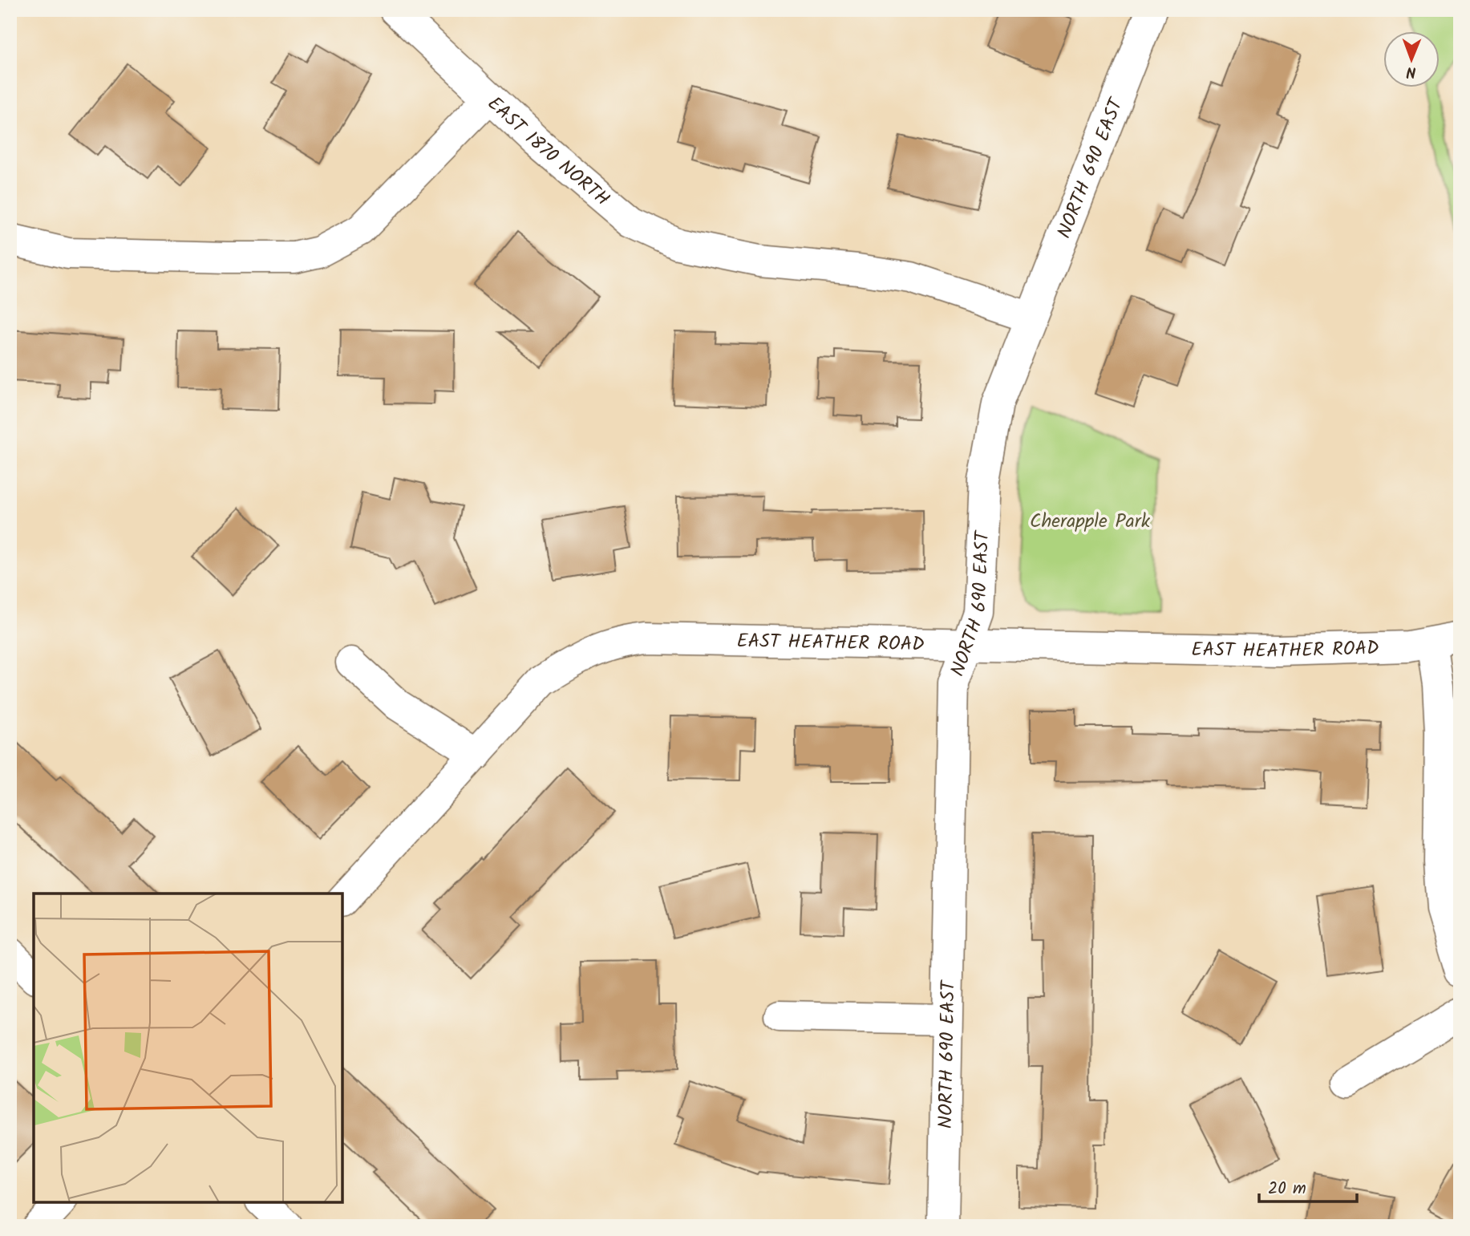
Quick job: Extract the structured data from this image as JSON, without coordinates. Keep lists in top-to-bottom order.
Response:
{
  "streets": {
    "street": ["EAST 1870 NORTH", "NORTH 690 EAST", "EAST HEATHER ROAD"]
  },
  "crossings": [
    ["EAST 1870 NORTH", "NORTH 690 EAST"],
    ["NORTH 690 EAST", "EAST HEATHER ROAD"]
  ],
  "parks": ["Cherapple Park"],
  "scale_bar": "20 m",
  "north": "bottom"
}
